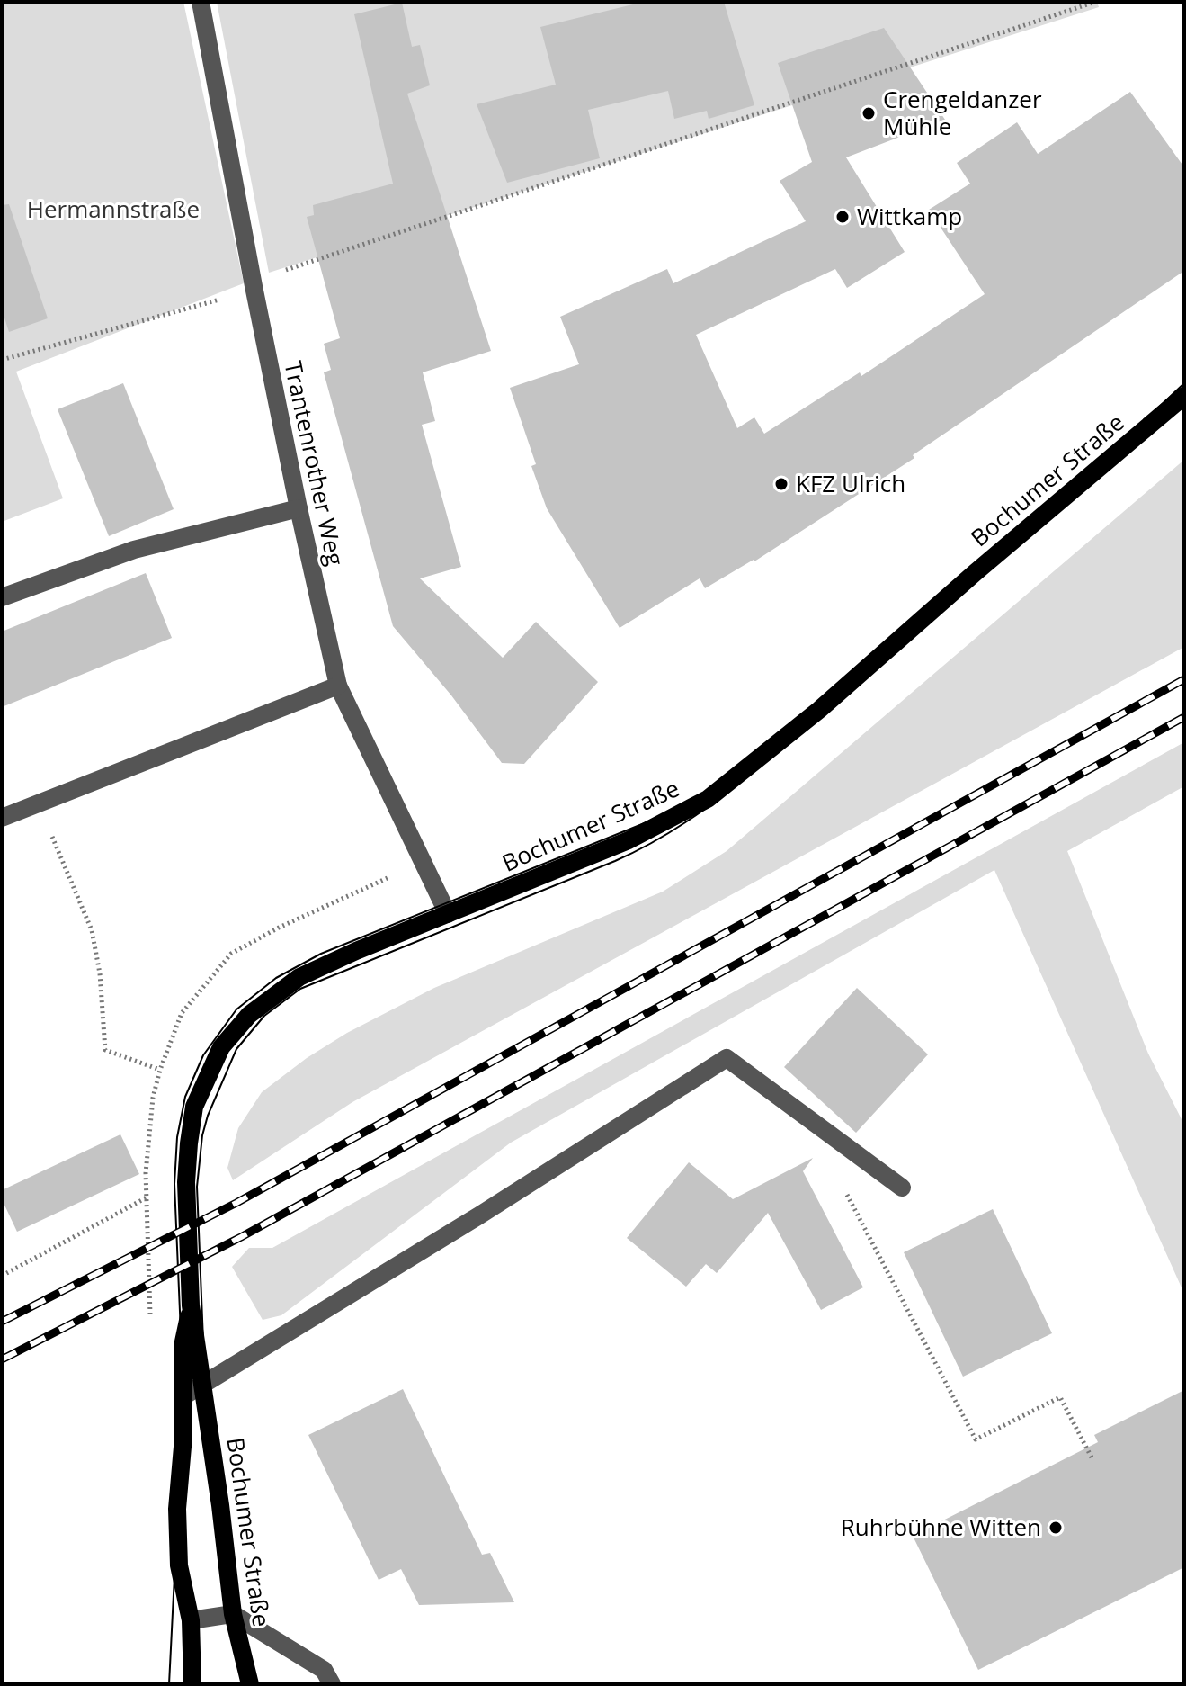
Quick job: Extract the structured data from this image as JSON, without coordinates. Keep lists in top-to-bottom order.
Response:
{
  "streets": {
    "main road": ["Bochumer Straße"],
    "street": ["Trantenrother Weg"]
  },
  "crossings": [
    ["Trantenrother Weg", "Bochumer Straße"]
  ],
  "parks": ["Hermannstraße"],
  "places": [
    "Crengeldanzer Mühle",
    "Wittkamp",
    "KFZ Ulrich",
    "Ruhrbühne Witten"
  ]
}
